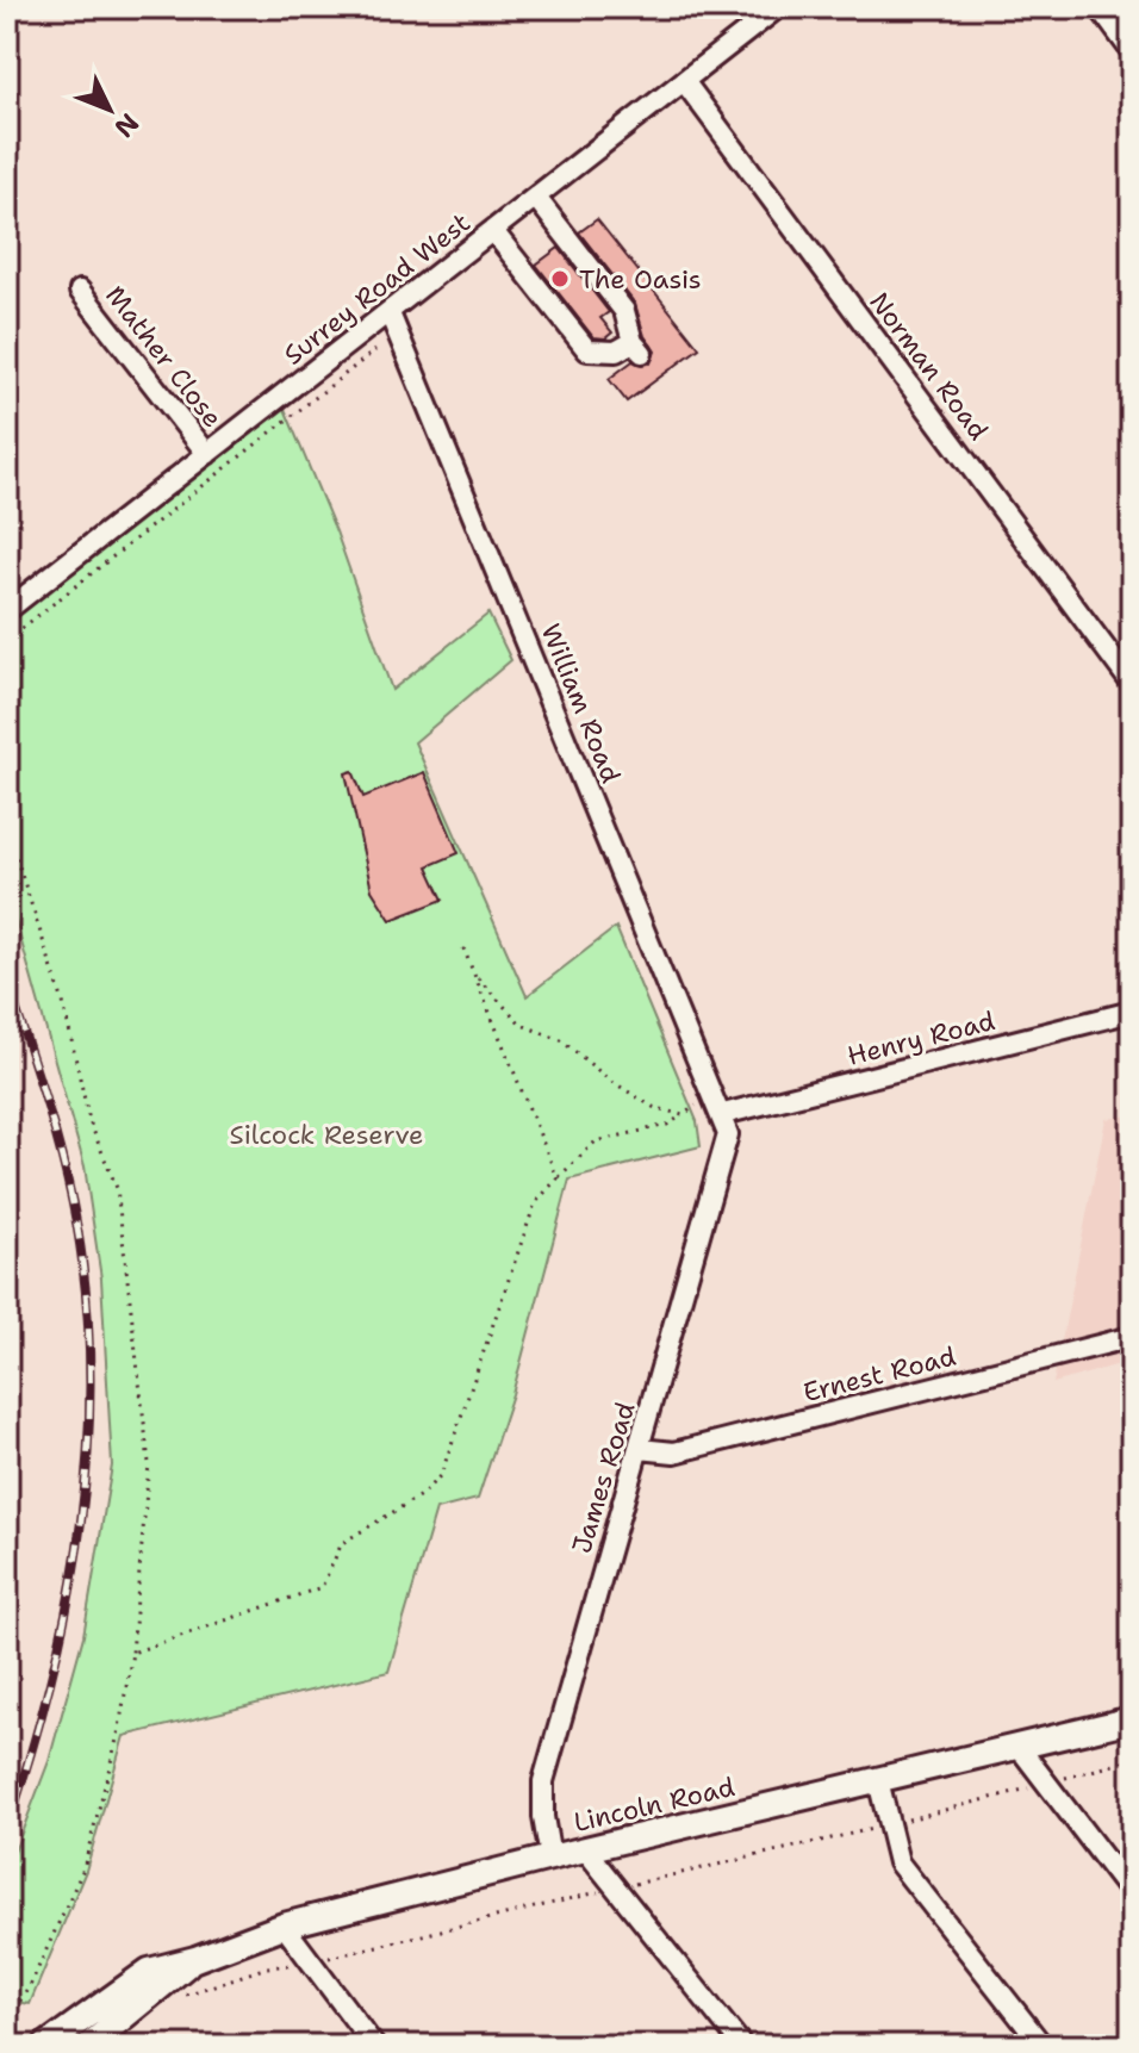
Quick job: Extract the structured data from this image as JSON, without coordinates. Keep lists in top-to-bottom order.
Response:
{
  "streets": {
    "main road": ["Lincoln Road"],
    "street": [
      "Surrey Road West",
      "Mather Close",
      "Norman Road",
      "William Road",
      "Henry Road",
      "Ernest Road",
      "James Road"
    ]
  },
  "crossings": [
    ["Surrey Road West", "Mather Close"],
    ["Surrey Road West", "Norman Road"],
    ["Surrey Road West", "William Road"],
    ["William Road", "Henry Road"],
    ["William Road", "James Road"],
    ["Henry Road", "James Road"],
    ["Ernest Road", "James Road"],
    ["James Road", "Lincoln Road"]
  ],
  "parks": ["Silcock Reserve"],
  "places": ["The Oasis"],
  "north": "bottom right"
}
